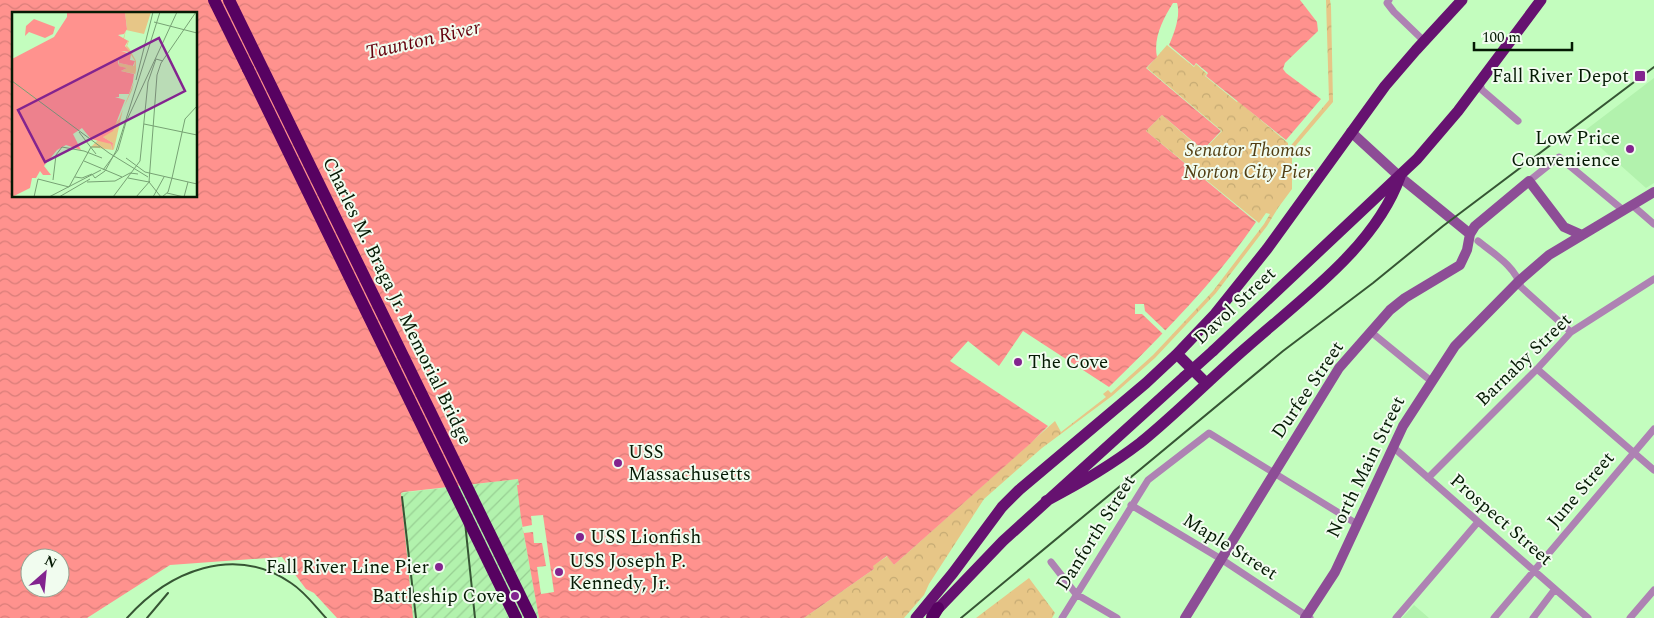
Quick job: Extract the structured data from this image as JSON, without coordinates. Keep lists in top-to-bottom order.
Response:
{
  "streets": {
    "highway": ["Charles M. Braga Jr. Memorial Bridge", "Davol Street"],
    "main road": ["Durfee Street", "North Main Street"],
    "street": [
      "Barnaby Street",
      "June Street",
      "Prospect Street",
      "Danforth Street",
      "Maple Street"
    ]
  },
  "crossings": [
    ["Barnaby Street", "Prospect Street"],
    ["Durfee Street", "North Main Street"],
    ["Durfee Street", "Danforth Street"],
    ["Durfee Street", "Maple Street"],
    ["North Main Street", "Prospect Street"],
    ["North Main Street", "Maple Street"],
    ["June Street", "Prospect Street"],
    ["Danforth Street", "Maple Street"]
  ],
  "water": ["Taunton River"],
  "parks": ["Senator Thomas Norton City Pier"],
  "places": {
    "transit": ["Fall River Depot"],
    "other": [
      "Low Price Convenience",
      "The Cove",
      "USS Massachusetts",
      "USS Lionfish",
      "Fall River Line Pier",
      "USS Joseph P. Kennedy, Jr.",
      "Battleship Cove"
    ]
  },
  "scale_bar": "100 m",
  "north": "top right"
}
